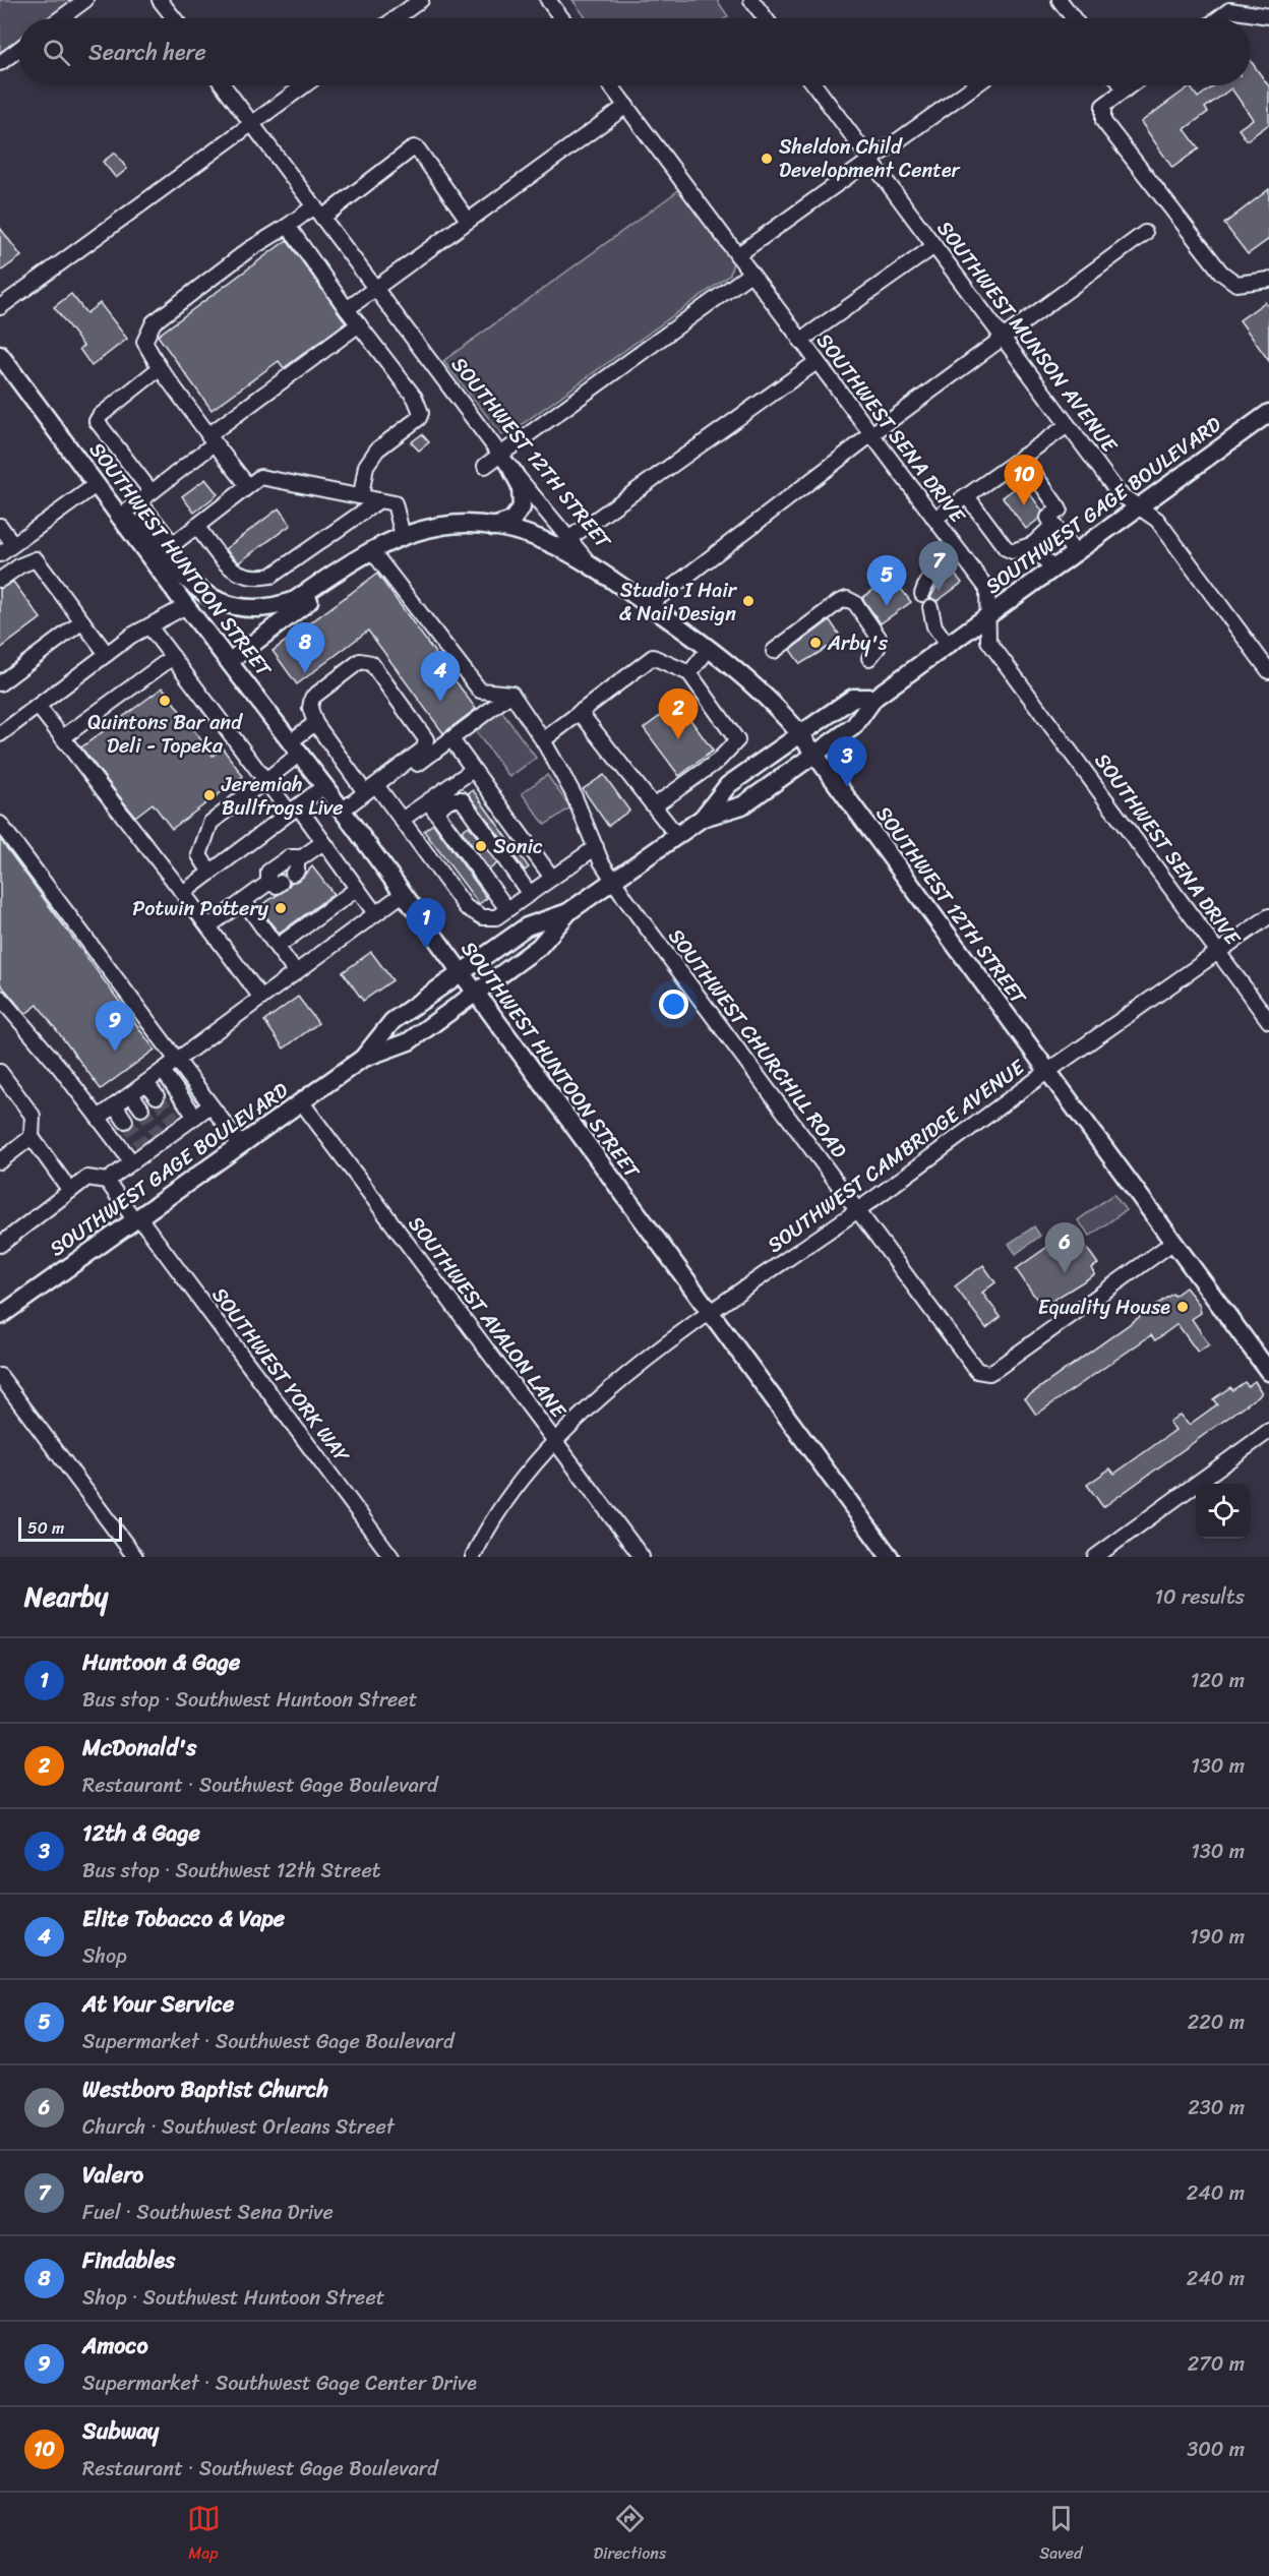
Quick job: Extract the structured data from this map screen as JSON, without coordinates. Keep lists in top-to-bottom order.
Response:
{
  "streets": {
    "main road": ["SOUTHWEST 12TH STREET", "SOUTHWEST GAGE BOULEVARD", "SOUTHWEST HUNTOON STREET"],
    "street": [
      "SOUTHWEST MUNSON AVENUE",
      "SOUTHWEST SENA DRIVE",
      "SOUTHWEST CHURCHILL ROAD",
      "SOUTHWEST CAMBRIDGE AVENUE",
      "SOUTHWEST AVALON LANE",
      "SOUTHWEST YORK WAY"
    ]
  },
  "crossings": [
    ["SOUTHWEST MUNSON AVENUE", "SOUTHWEST GAGE BOULEVARD"],
    ["SOUTHWEST SENA DRIVE", "SOUTHWEST GAGE BOULEVARD"],
    ["SOUTHWEST SENA DRIVE", "SOUTHWEST CAMBRIDGE AVENUE"],
    ["SOUTHWEST 12TH STREET", "SOUTHWEST GAGE BOULEVARD"],
    ["SOUTHWEST 12TH STREET", "SOUTHWEST CHURCHILL ROAD"],
    ["SOUTHWEST 12TH STREET", "SOUTHWEST CAMBRIDGE AVENUE"],
    ["SOUTHWEST GAGE BOULEVARD", "SOUTHWEST HUNTOON STREET"],
    ["SOUTHWEST GAGE BOULEVARD", "SOUTHWEST CHURCHILL ROAD"],
    ["SOUTHWEST GAGE BOULEVARD", "SOUTHWEST AVALON LANE"],
    ["SOUTHWEST GAGE BOULEVARD", "SOUTHWEST YORK WAY"],
    ["SOUTHWEST HUNTOON STREET", "SOUTHWEST CAMBRIDGE AVENUE"],
    ["SOUTHWEST CHURCHILL ROAD", "SOUTHWEST CAMBRIDGE AVENUE"],
    ["SOUTHWEST CAMBRIDGE AVENUE", "SOUTHWEST AVALON LANE"]
  ],
  "places": [
    "Sheldon Child Development Center",
    "Studio I Hair & Nail Design",
    "Arby's",
    "Quintons Bar and Deli - Topeka",
    "Jeremiah Bullfrogs Live",
    "Sonic",
    "Potwin Pottery",
    "Equality House"
  ],
  "scale_bar": "50 m",
  "page": {
    "search": "Search here",
    "pins": [
      "10",
      "7",
      "5",
      "8",
      "4",
      "2",
      "3",
      "1",
      "9",
      "6"
    ],
    "scale": "50 m",
    "heading": ["Nearby", "10 results"],
    "list": [
      {
        "mark": "1",
        "name": "Huntoon & Gage",
        "note": "Bus stop · Southwest Huntoon Street",
        "value": "120 m"
      },
      {
        "mark": "2",
        "name": "McDonald's",
        "note": "Restaurant · Southwest Gage Boulevard",
        "value": "130 m"
      },
      {
        "mark": "3",
        "name": "12th & Gage",
        "note": "Bus stop · Southwest 12th Street",
        "value": "130 m"
      },
      {
        "mark": "4",
        "name": "Elite Tobacco & Vape",
        "note": "Shop",
        "value": "190 m"
      },
      {
        "mark": "5",
        "name": "At Your Service",
        "note": "Supermarket · Southwest Gage Boulevard",
        "value": "220 m"
      },
      {
        "mark": "6",
        "name": "Westboro Baptist Church",
        "note": "Church · Southwest Orleans Street",
        "value": "230 m"
      },
      {
        "mark": "7",
        "name": "Valero",
        "note": "Fuel · Southwest Sena Drive",
        "value": "240 m"
      },
      {
        "mark": "8",
        "name": "Findables",
        "note": "Shop · Southwest Huntoon Street",
        "value": "240 m"
      },
      {
        "mark": "9",
        "name": "Amoco",
        "note": "Supermarket · Southwest Gage Center Drive",
        "value": "270 m"
      },
      {
        "mark": "10",
        "name": "Subway",
        "note": "Restaurant · Southwest Gage Boulevard",
        "value": "300 m"
      }
    ],
    "nav": ["Map", "Directions", "Saved"]
  }
}
